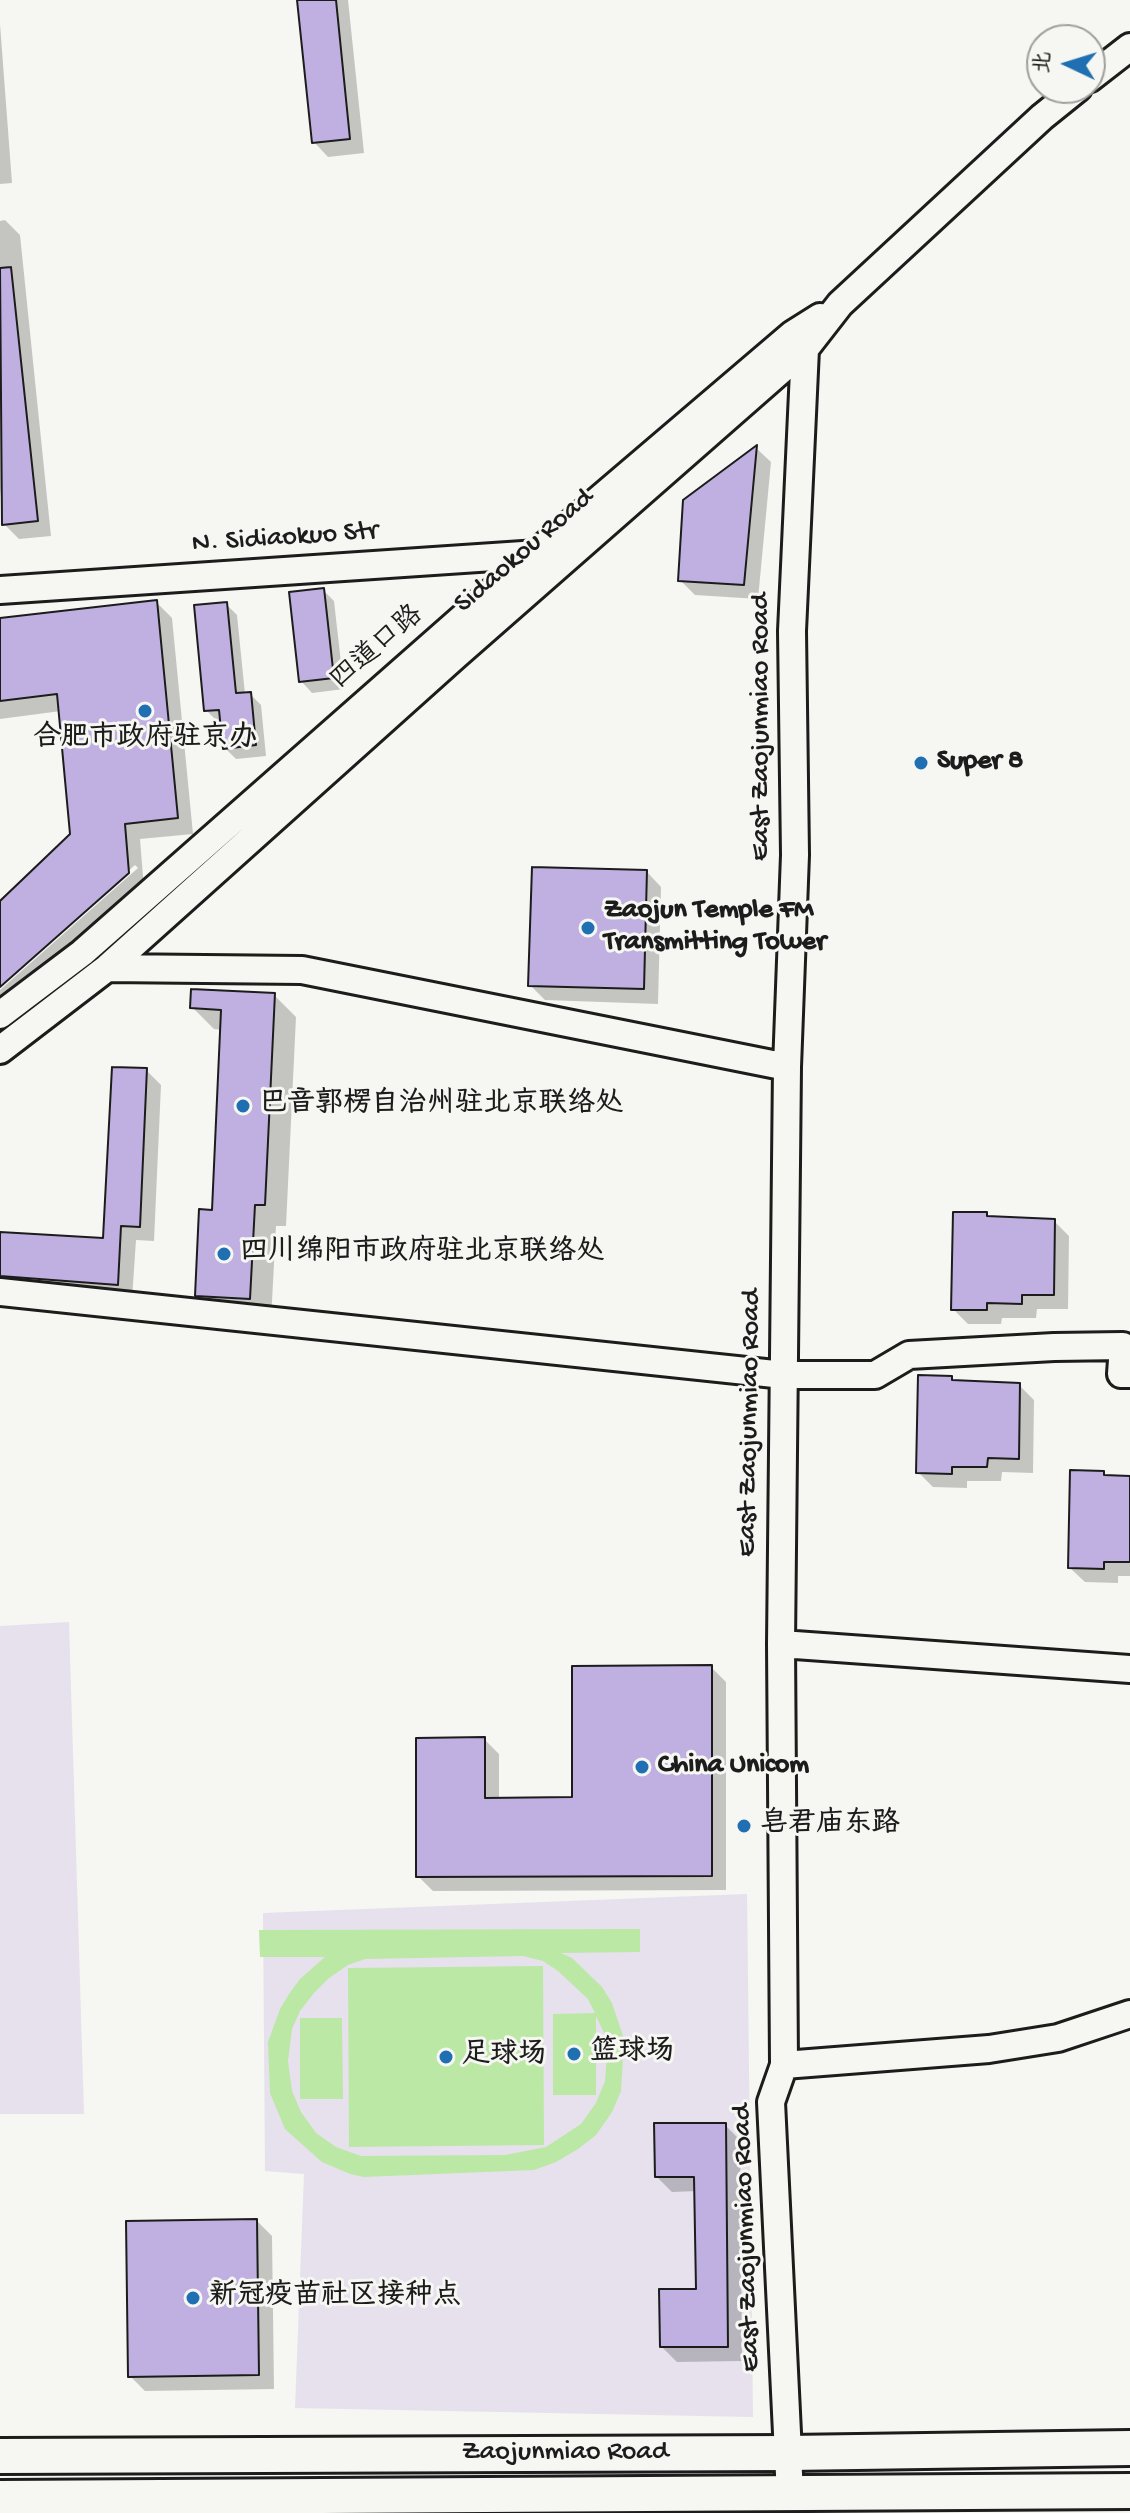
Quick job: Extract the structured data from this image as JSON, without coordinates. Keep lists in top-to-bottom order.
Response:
{
  "streets": {
    "main road": ["Zaojunmiao Road"],
    "street": [
      "N. Sidiaokuo Str",
      "Sidaokou Road",
      "四道口路",
      "East Zaojunmiao Road"
    ]
  },
  "crossings": [
    ["N. Sidiaokuo Str", "Sidaokou Road"],
    ["N. Sidiaokuo Str", "四道口路"],
    ["Sidaokou Road", "四道口路"],
    ["Sidaokou Road", "East Zaojunmiao Road"],
    ["East Zaojunmiao Road", "Zaojunmiao Road"]
  ],
  "places": [
    "合肥市政府驻京办",
    "Super 8",
    "Zaojun Temple FM Transmitting Tower",
    "巴音郭楞自治州驻北京联络处",
    "四川绵阳市政府驻北京联络处",
    "China Unicom",
    "皂君庙东路",
    "篮球场",
    "足球场",
    "新冠疫苗社区接种点"
  ],
  "north": "left"
}
